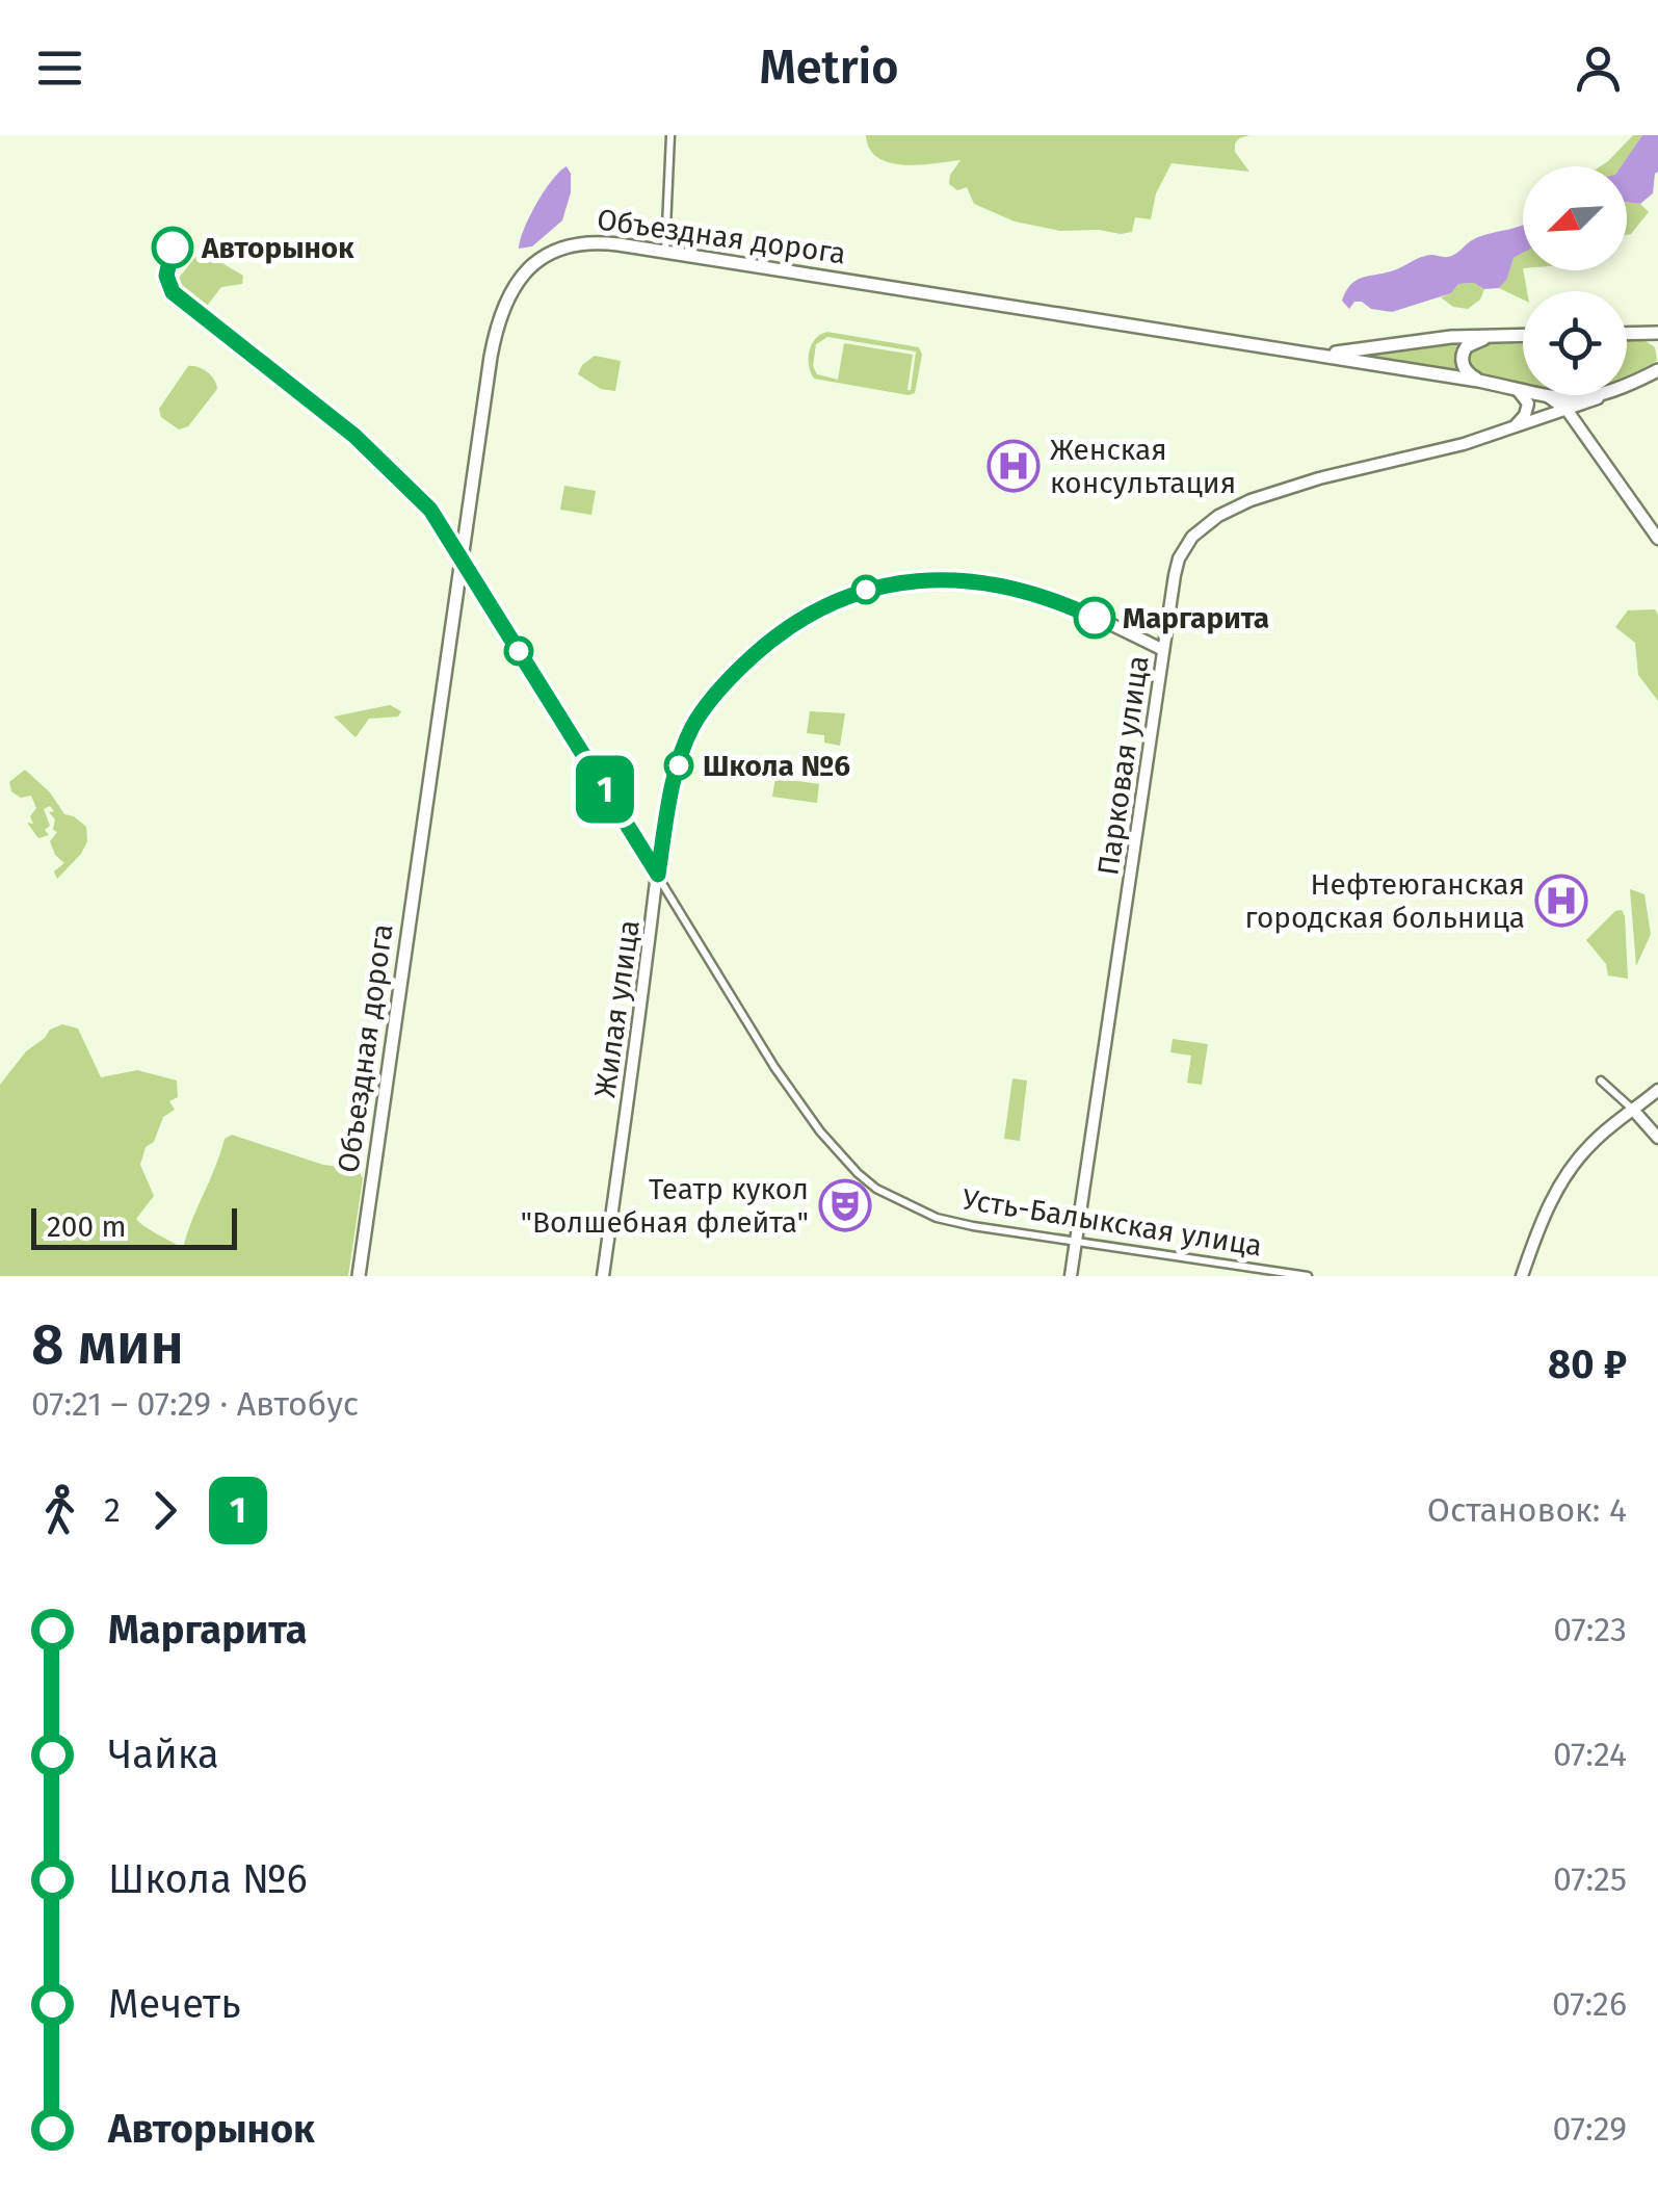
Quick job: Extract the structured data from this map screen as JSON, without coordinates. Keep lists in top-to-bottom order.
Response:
{
  "streets": {
    "main road": ["Объездная дорога", "Парковая улица", "Жилая улица"],
    "street": ["Усть-Балыкская улица"]
  },
  "crossings": [
    ["Объездная дорога", "Усть-Балыкская улица"],
    ["Парковая улица", "Жилая улица"],
    ["Парковая улица", "Усть-Балыкская улица"],
    ["Жилая улица", "Усть-Балыкская улица"]
  ],
  "places": {
    "other": ["Авторынок", "Маргарита", "Школа №6"],
    "hospital": ["Женская консультация", "Нефтеюганская городская больница"],
    "theatre": ["Театр кукол \"Волшебная флейта\""]
  },
  "lines": ["bus line 1"],
  "scale_bar": "200 m",
  "north": "bottom left",
  "page": {
    "header": "Metrio",
    "on_map": "1",
    "scale": "200 m",
    "heading": ["8 мин", "07:21 – 07:29 · Автобус", "80 ₽"],
    "legs": ["2", "1", "Остановок: 4"],
    "list": [
      {
        "name": "Маргарита",
        "value": "07:23"
      },
      {
        "name": "Чайка",
        "value": "07:24"
      },
      {
        "name": "Школа №6",
        "value": "07:25"
      },
      {
        "name": "Мечеть",
        "value": "07:26"
      },
      {
        "name": "Авторынок",
        "value": "07:29"
      }
    ]
  }
}
